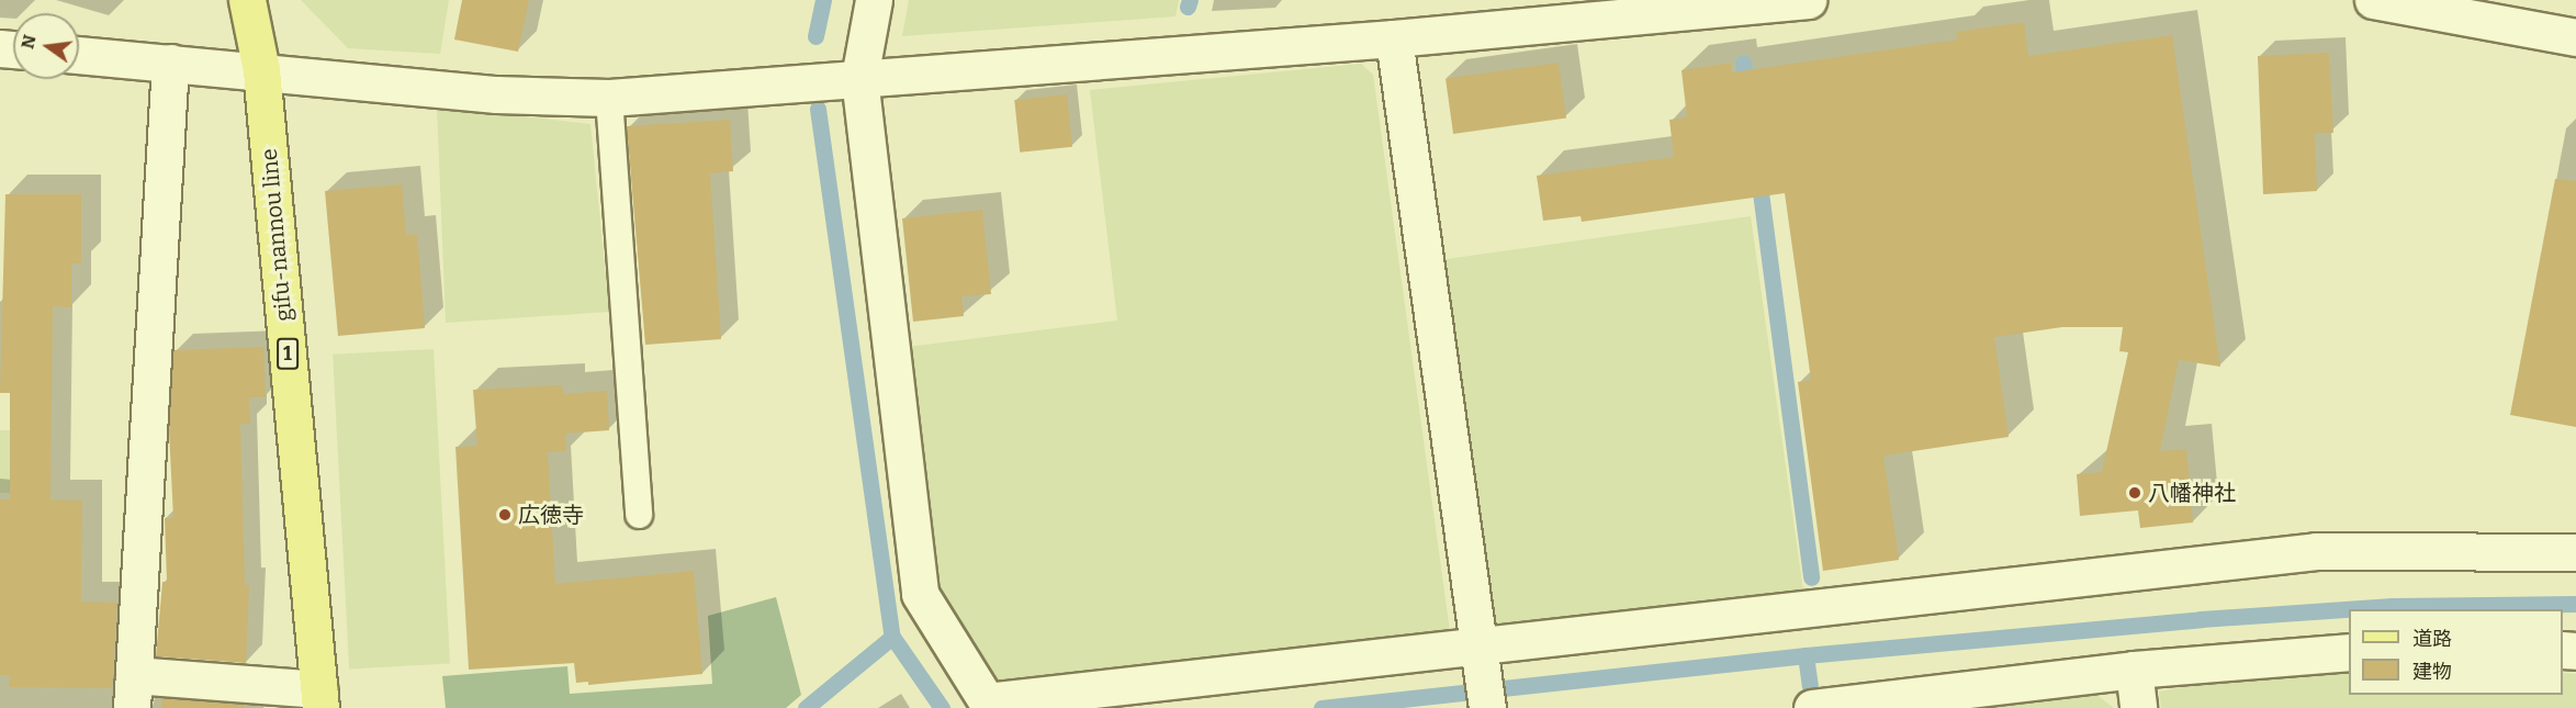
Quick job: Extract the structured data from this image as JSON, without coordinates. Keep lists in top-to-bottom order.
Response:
{
  "streets": {
    "main road": ["gifu-nannou line", "1"]
  },
  "places": ["八幡神社", "広徳寺"],
  "legend": ["道路", "建物"],
  "north": "left"
}
